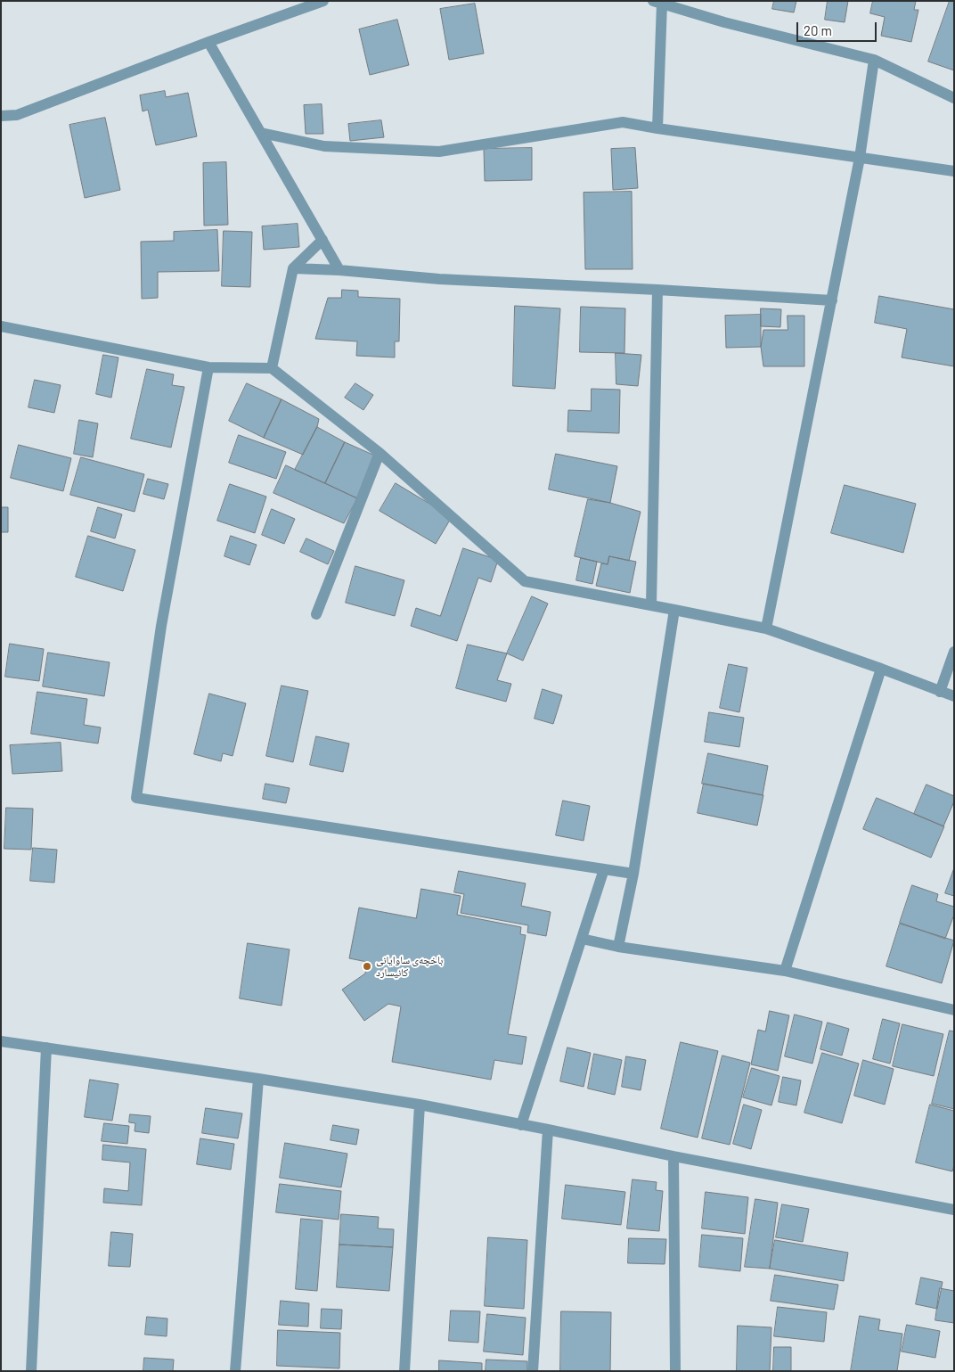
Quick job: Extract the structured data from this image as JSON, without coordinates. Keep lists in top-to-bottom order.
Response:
{
  "places": ["باخچەی ساوایانی کانیسارد"],
  "scale_bar": "20 m"
}
